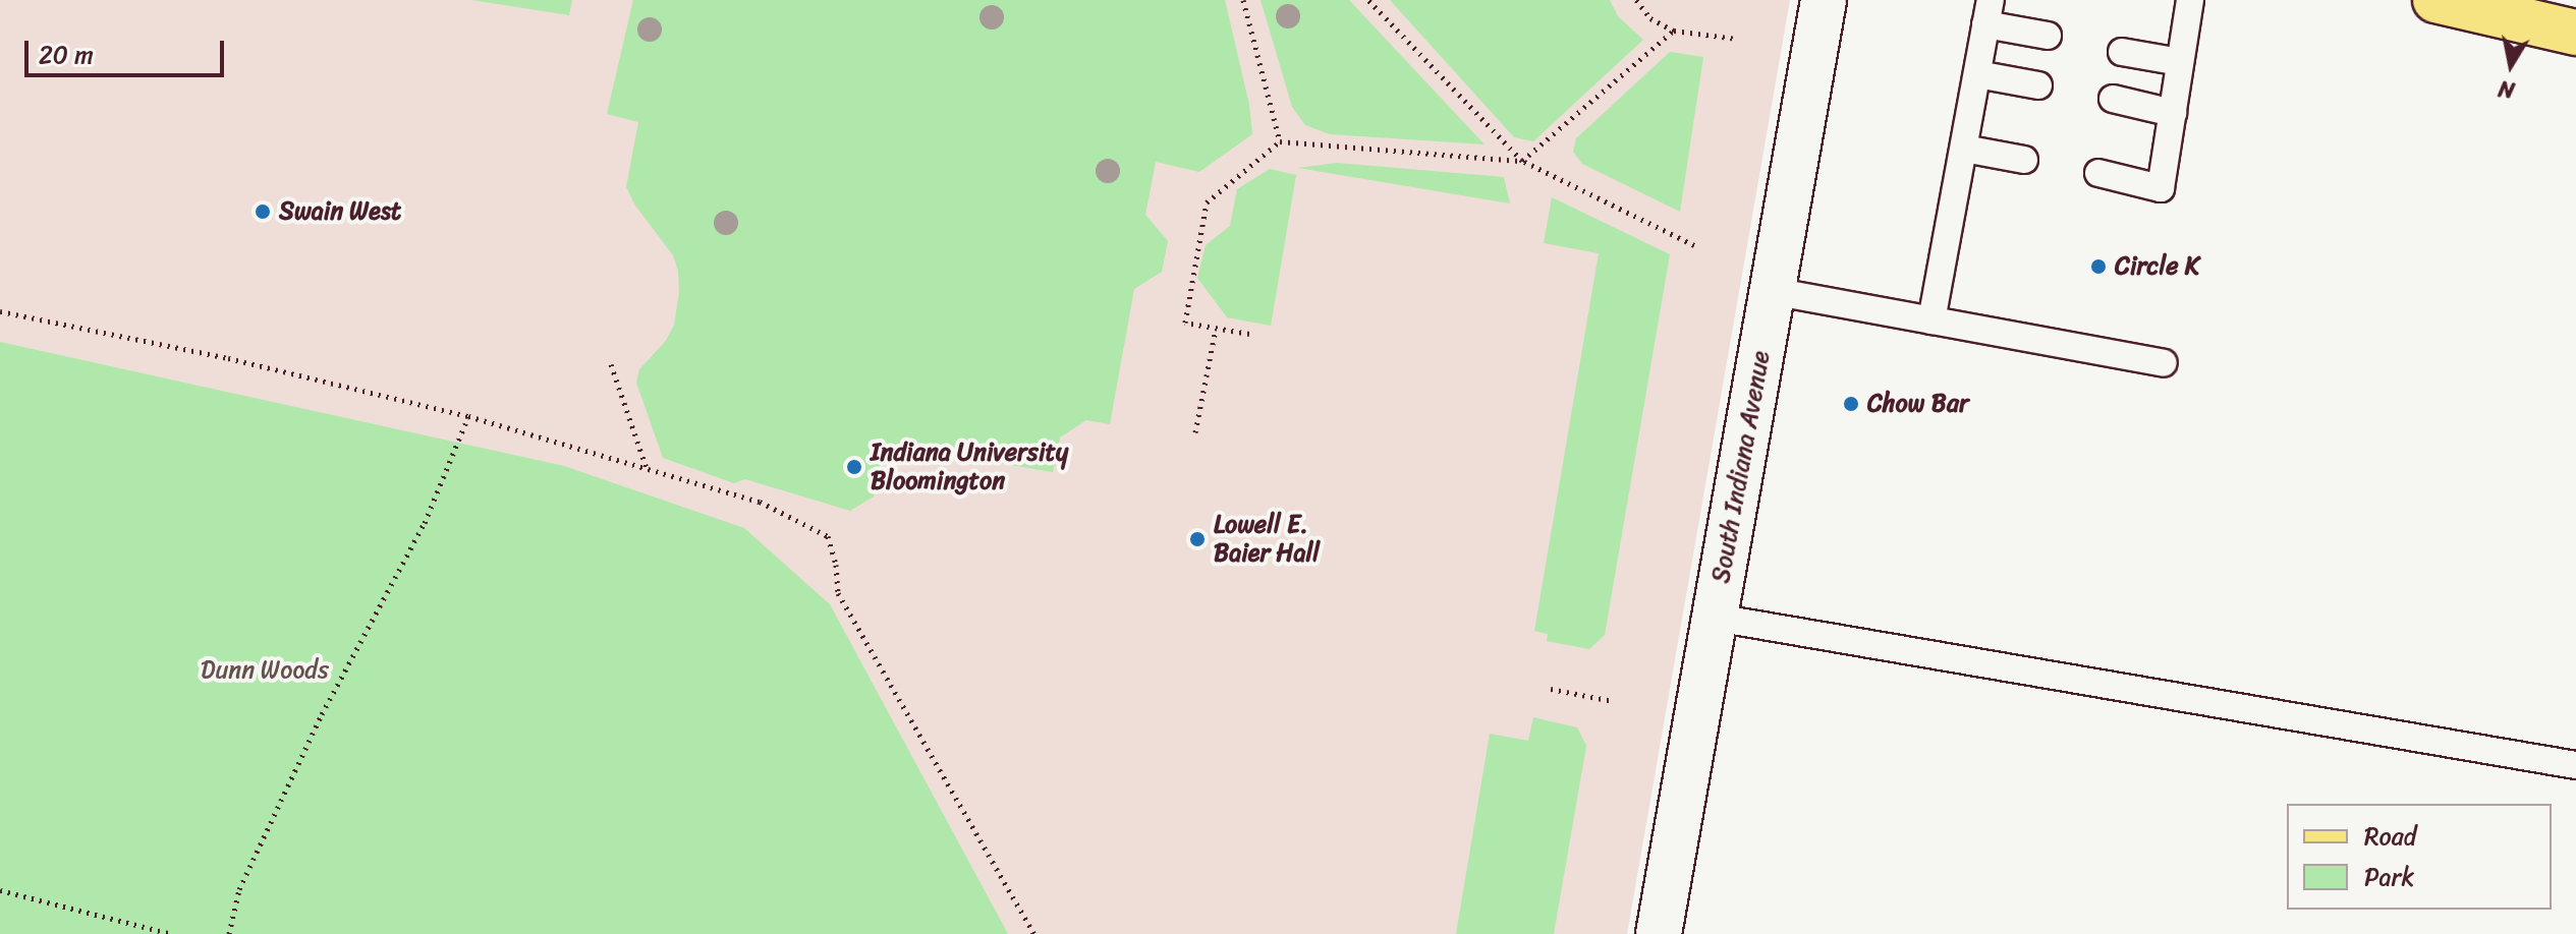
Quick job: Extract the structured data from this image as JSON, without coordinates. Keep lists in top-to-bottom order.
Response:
{
  "streets": {
    "street": ["South Indiana Avenue"]
  },
  "parks": ["Dunn Woods"],
  "places": [
    "Swain West",
    "Circle K",
    "Chow Bar",
    "Indiana University Bloomington",
    "Lowell E. Baier Hall"
  ],
  "legend": ["Road", "Park"],
  "scale_bar": "20 m",
  "north": "bottom"
}
